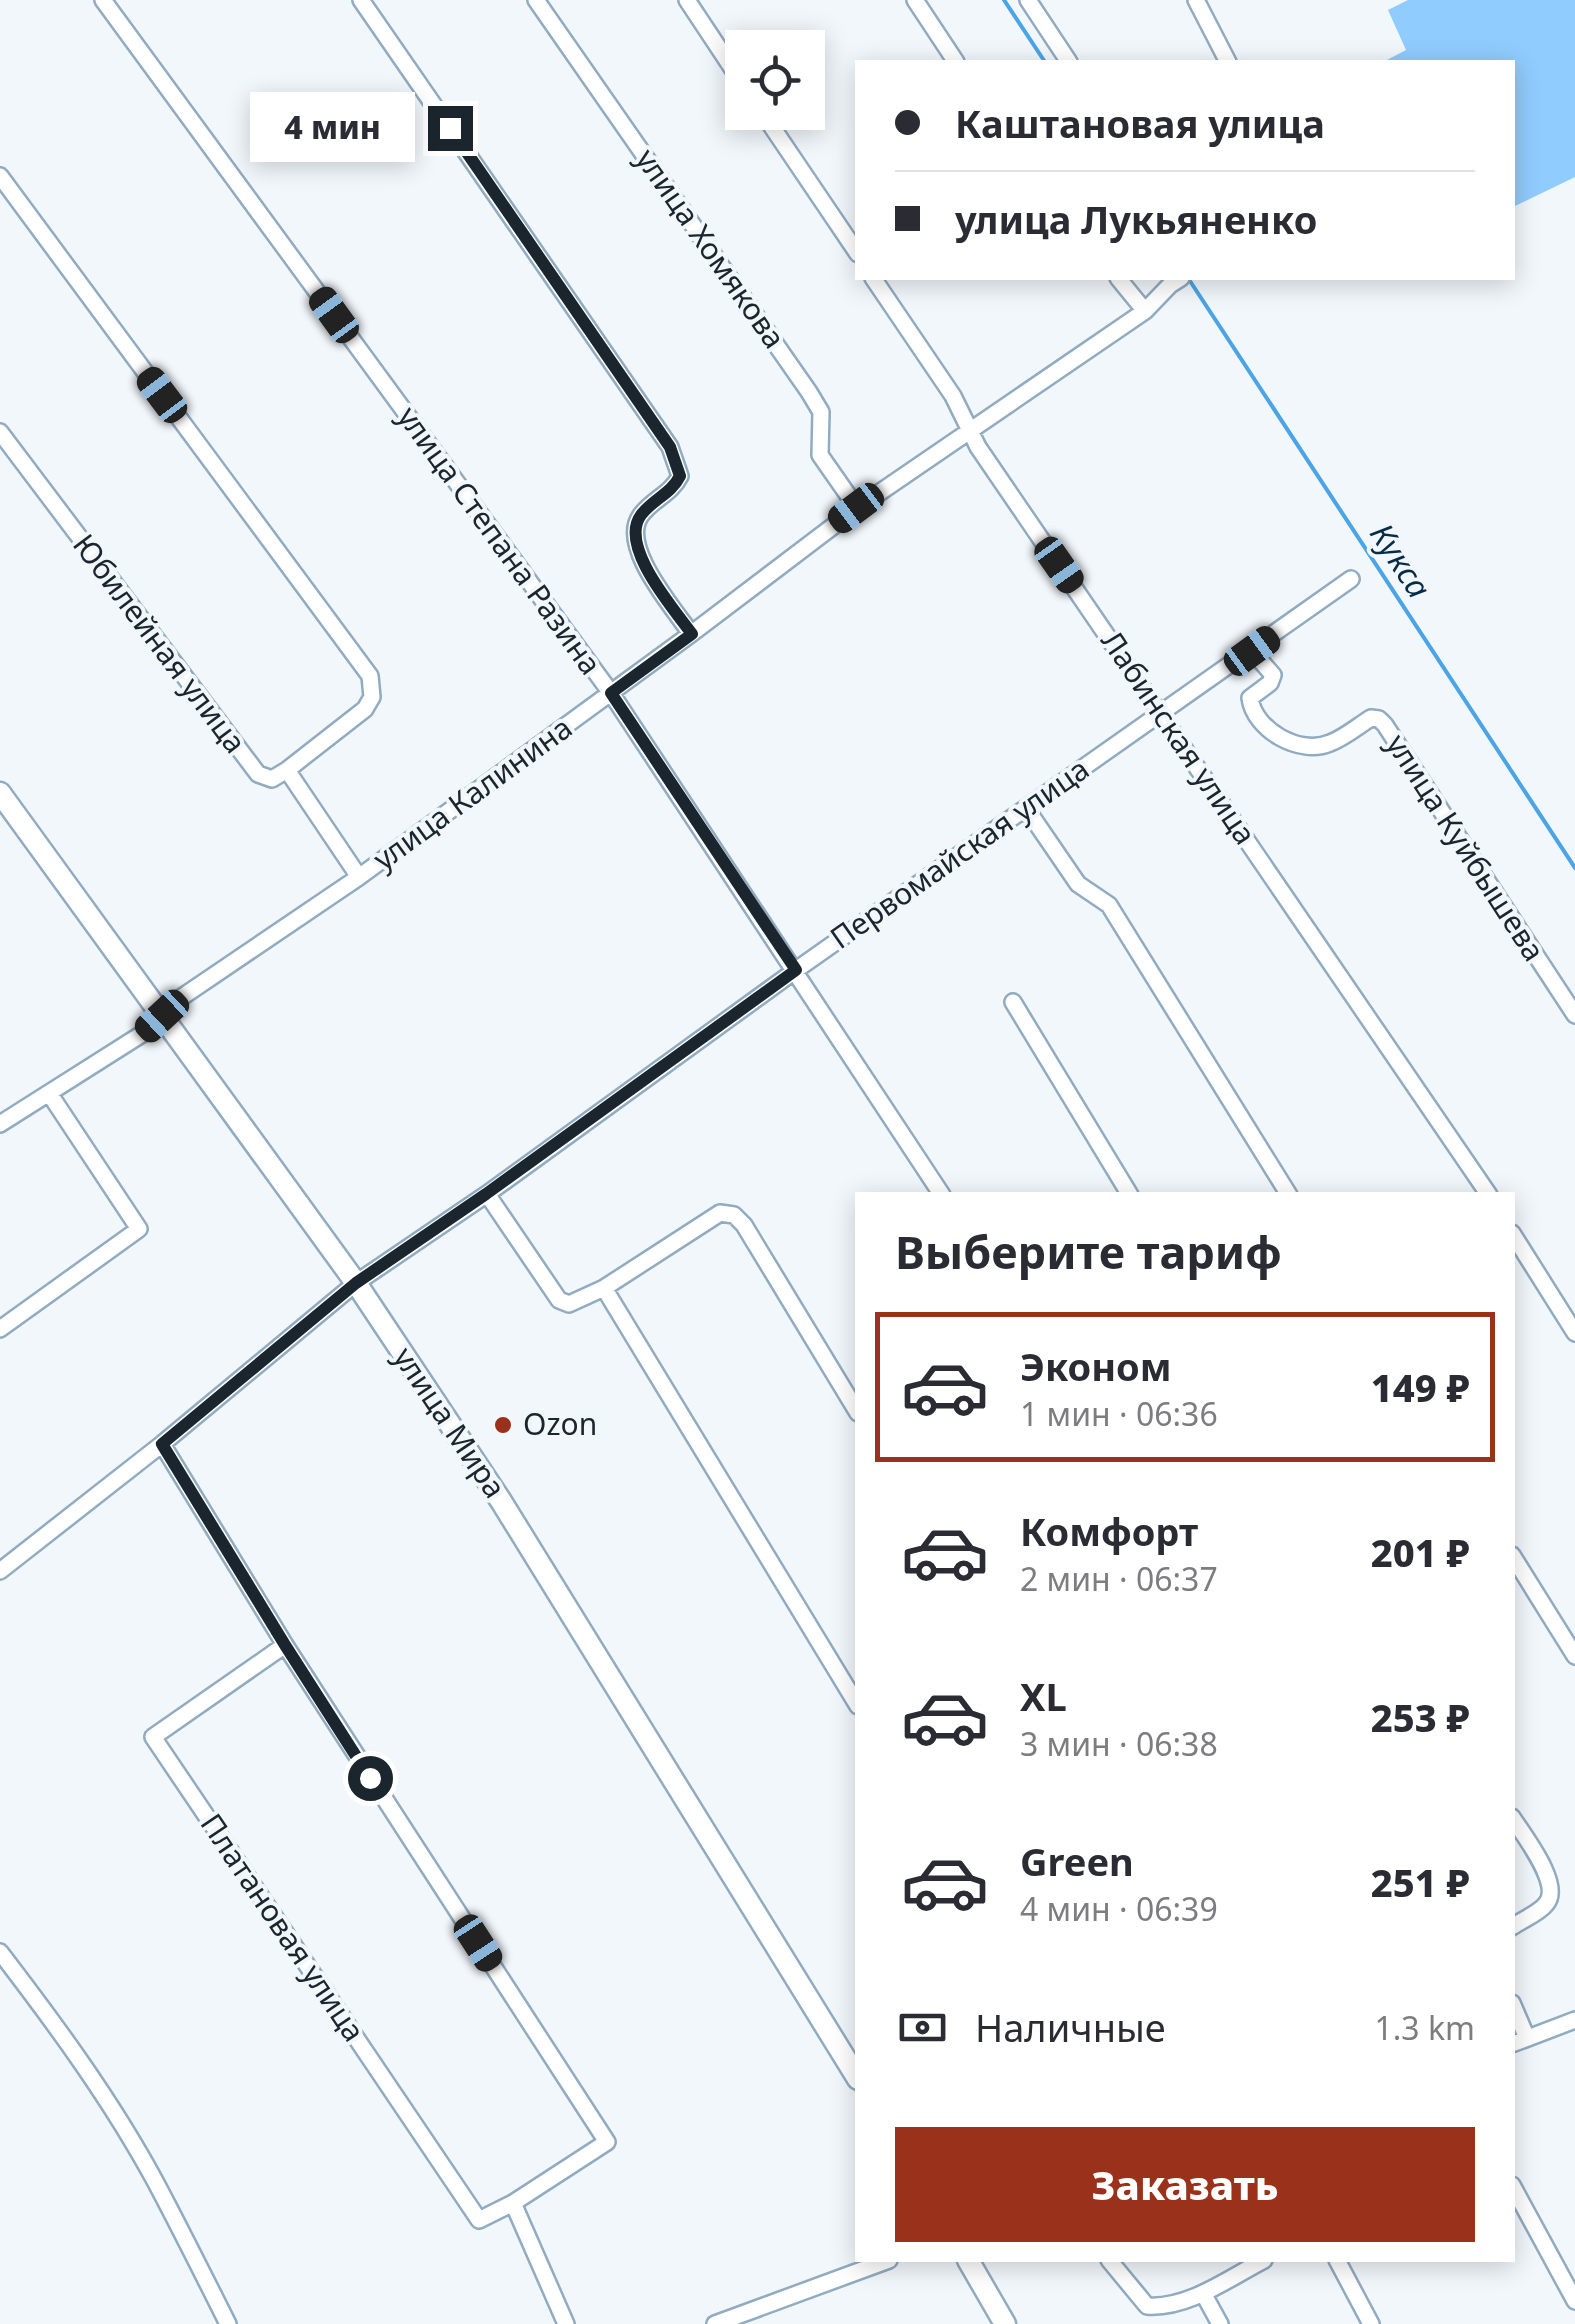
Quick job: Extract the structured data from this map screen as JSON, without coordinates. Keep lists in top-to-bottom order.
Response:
{
  "streets": {
    "main road": ["улица Мира"],
    "street": [
      "улица Хомякова",
      "улица Степана Разина",
      "Юбилейная улица",
      "Лабинская улица",
      "улица Калинина",
      "улица Куйбышева",
      "Первомайская улица",
      "Платановая улица"
    ]
  },
  "crossings": [
    ["улица Хомякова", "улица Калинина"],
    ["улица Степана Разина", "улица Калинина"],
    ["улица Степана Разина", "Первомайская улица"],
    ["Лабинская улица", "улица Калинина"],
    ["Лабинская улица", "Первомайская улица"],
    ["улица Калинина", "улица Мира"],
    ["улица Куйбышева", "Первомайская улица"],
    ["Первомайская улица", "улица Мира"]
  ],
  "water": ["Кукса"],
  "places": ["Ozon"],
  "page": {
    "banner": ["Каштановая улица", "улица Лукьяненко"],
    "bubble": "4 мин",
    "heading": "Выберите тариф",
    "list": [
      {
        "name": "Эконом",
        "note": "1 мин · 06:36",
        "value": "149 ₽"
      },
      {
        "name": "Комфорт",
        "note": "2 мин · 06:37",
        "value": "201 ₽"
      },
      {
        "name": "XL",
        "note": "3 мин · 06:38",
        "value": "253 ₽"
      },
      {
        "name": "Green",
        "note": "4 мин · 06:39",
        "value": "251 ₽"
      }
    ],
    "pay": ["Наличные", "1.3 km"],
    "buttons": "Заказать"
  }
}
